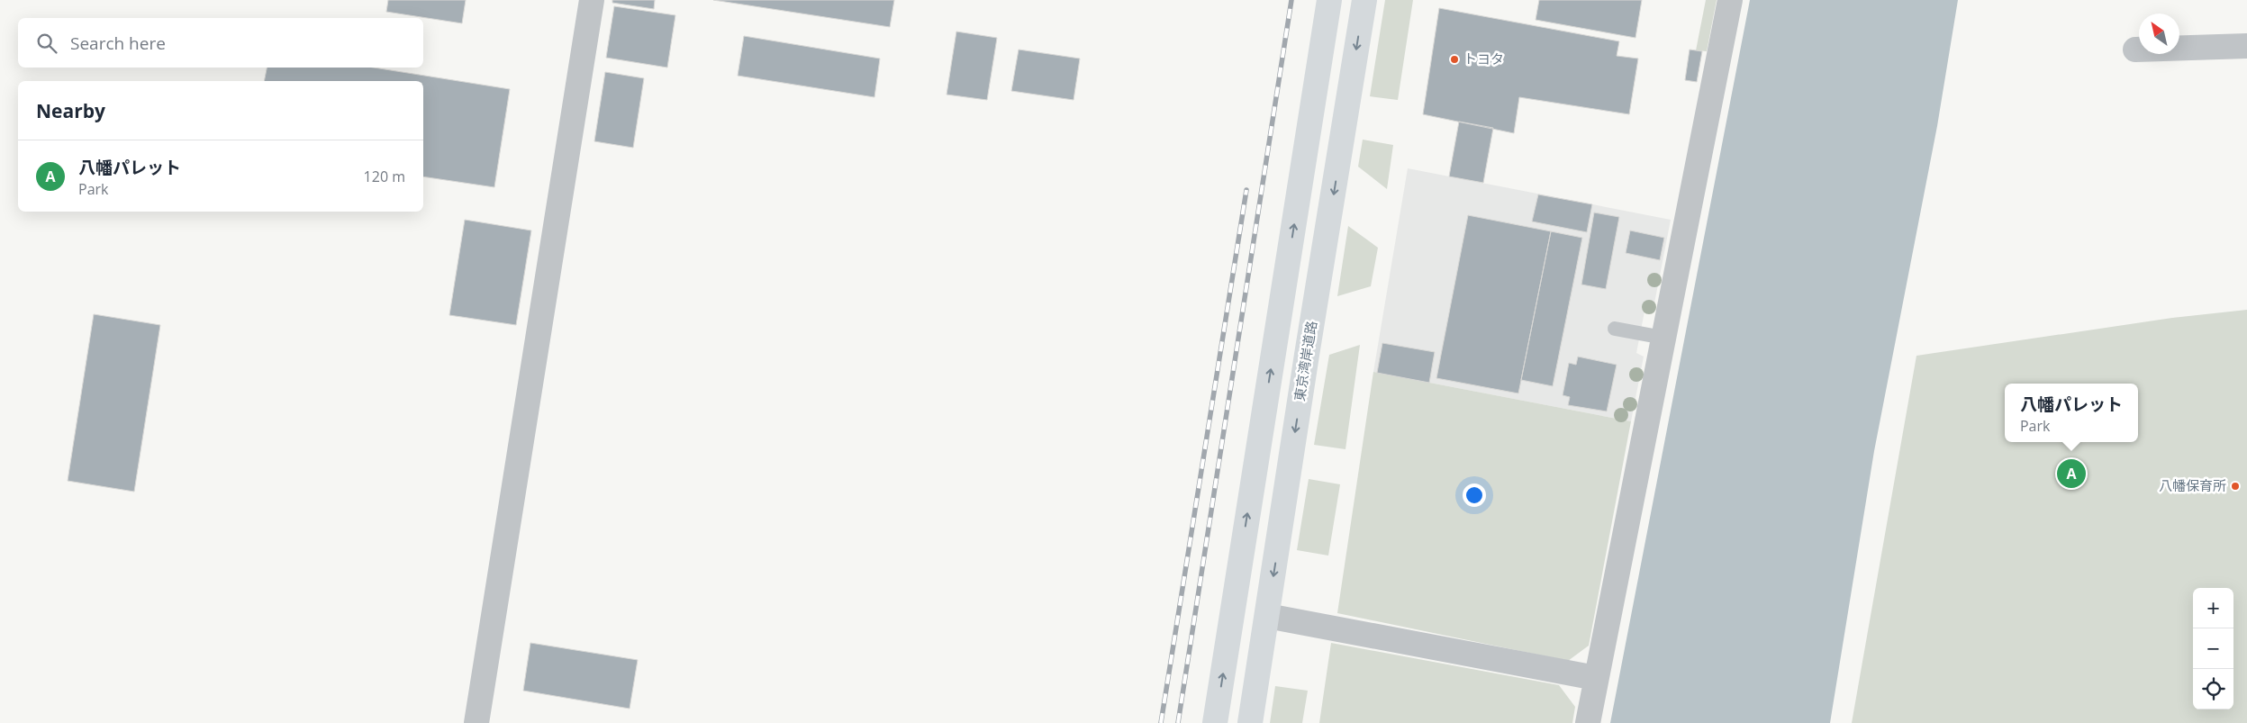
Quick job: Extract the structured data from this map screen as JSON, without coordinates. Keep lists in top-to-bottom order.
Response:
{
  "streets": {
    "highway": ["東京湾岸道路"]
  },
  "places": ["トヨタ", "八幡保育所"],
  "north": "top left",
  "page": {
    "search": "Search here",
    "heading": "Nearby",
    "list": [
      {
        "mark": "A",
        "name": "八幡パレット",
        "note": "Park",
        "value": "120 m"
      }
    ],
    "popup": ["八幡パレット", "Park"],
    "pins": "A",
    "map_buttons": ["+", "−"]
  }
}
